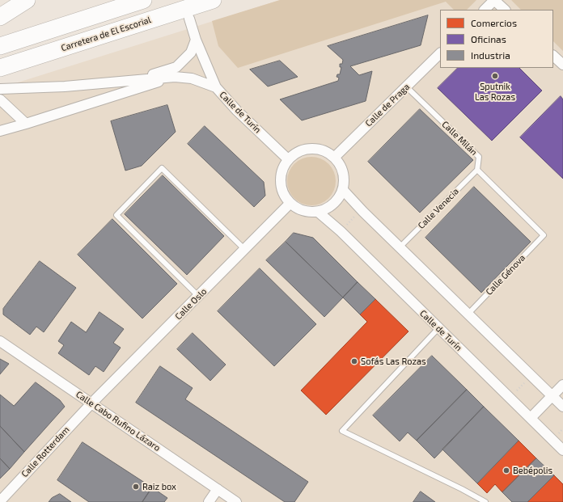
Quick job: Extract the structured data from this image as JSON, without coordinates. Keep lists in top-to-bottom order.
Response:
{
  "streets": {
    "highway": ["Carretera de El Escorial"],
    "street": [
      "Calle de Praga",
      "Calle de Turín",
      "Calle Oslo",
      "Calle Cabo Rufino Lázaro",
      "Calle Rotterdam"
    ],
    "lane": ["Calle Milán", "Calle Venecia", "Calle Génova"]
  },
  "crossings": [
    ["Calle de Praga", "Calle de Turín"],
    ["Calle de Praga", "Calle Milán"],
    ["Calle de Praga", "Calle Oslo"],
    ["Calle de Turín", "Calle Oslo"],
    ["Calle Milán", "Calle Venecia"],
    ["Calle Milán", "Calle Génova"],
    ["Calle Venecia", "Calle Génova"],
    ["Calle Oslo", "Calle Cabo Rufino Lázaro"],
    ["Calle Oslo", "Calle Rotterdam"],
    ["Calle Cabo Rufino Lázaro", "Calle Rotterdam"]
  ],
  "places": [
    "Sputnik Las Rozas",
    "Sofás Las Rozas",
    "Bebépolis",
    "Raiz box"
  ],
  "legend": ["Comercios", "Oficinas", "Industria"]
}
